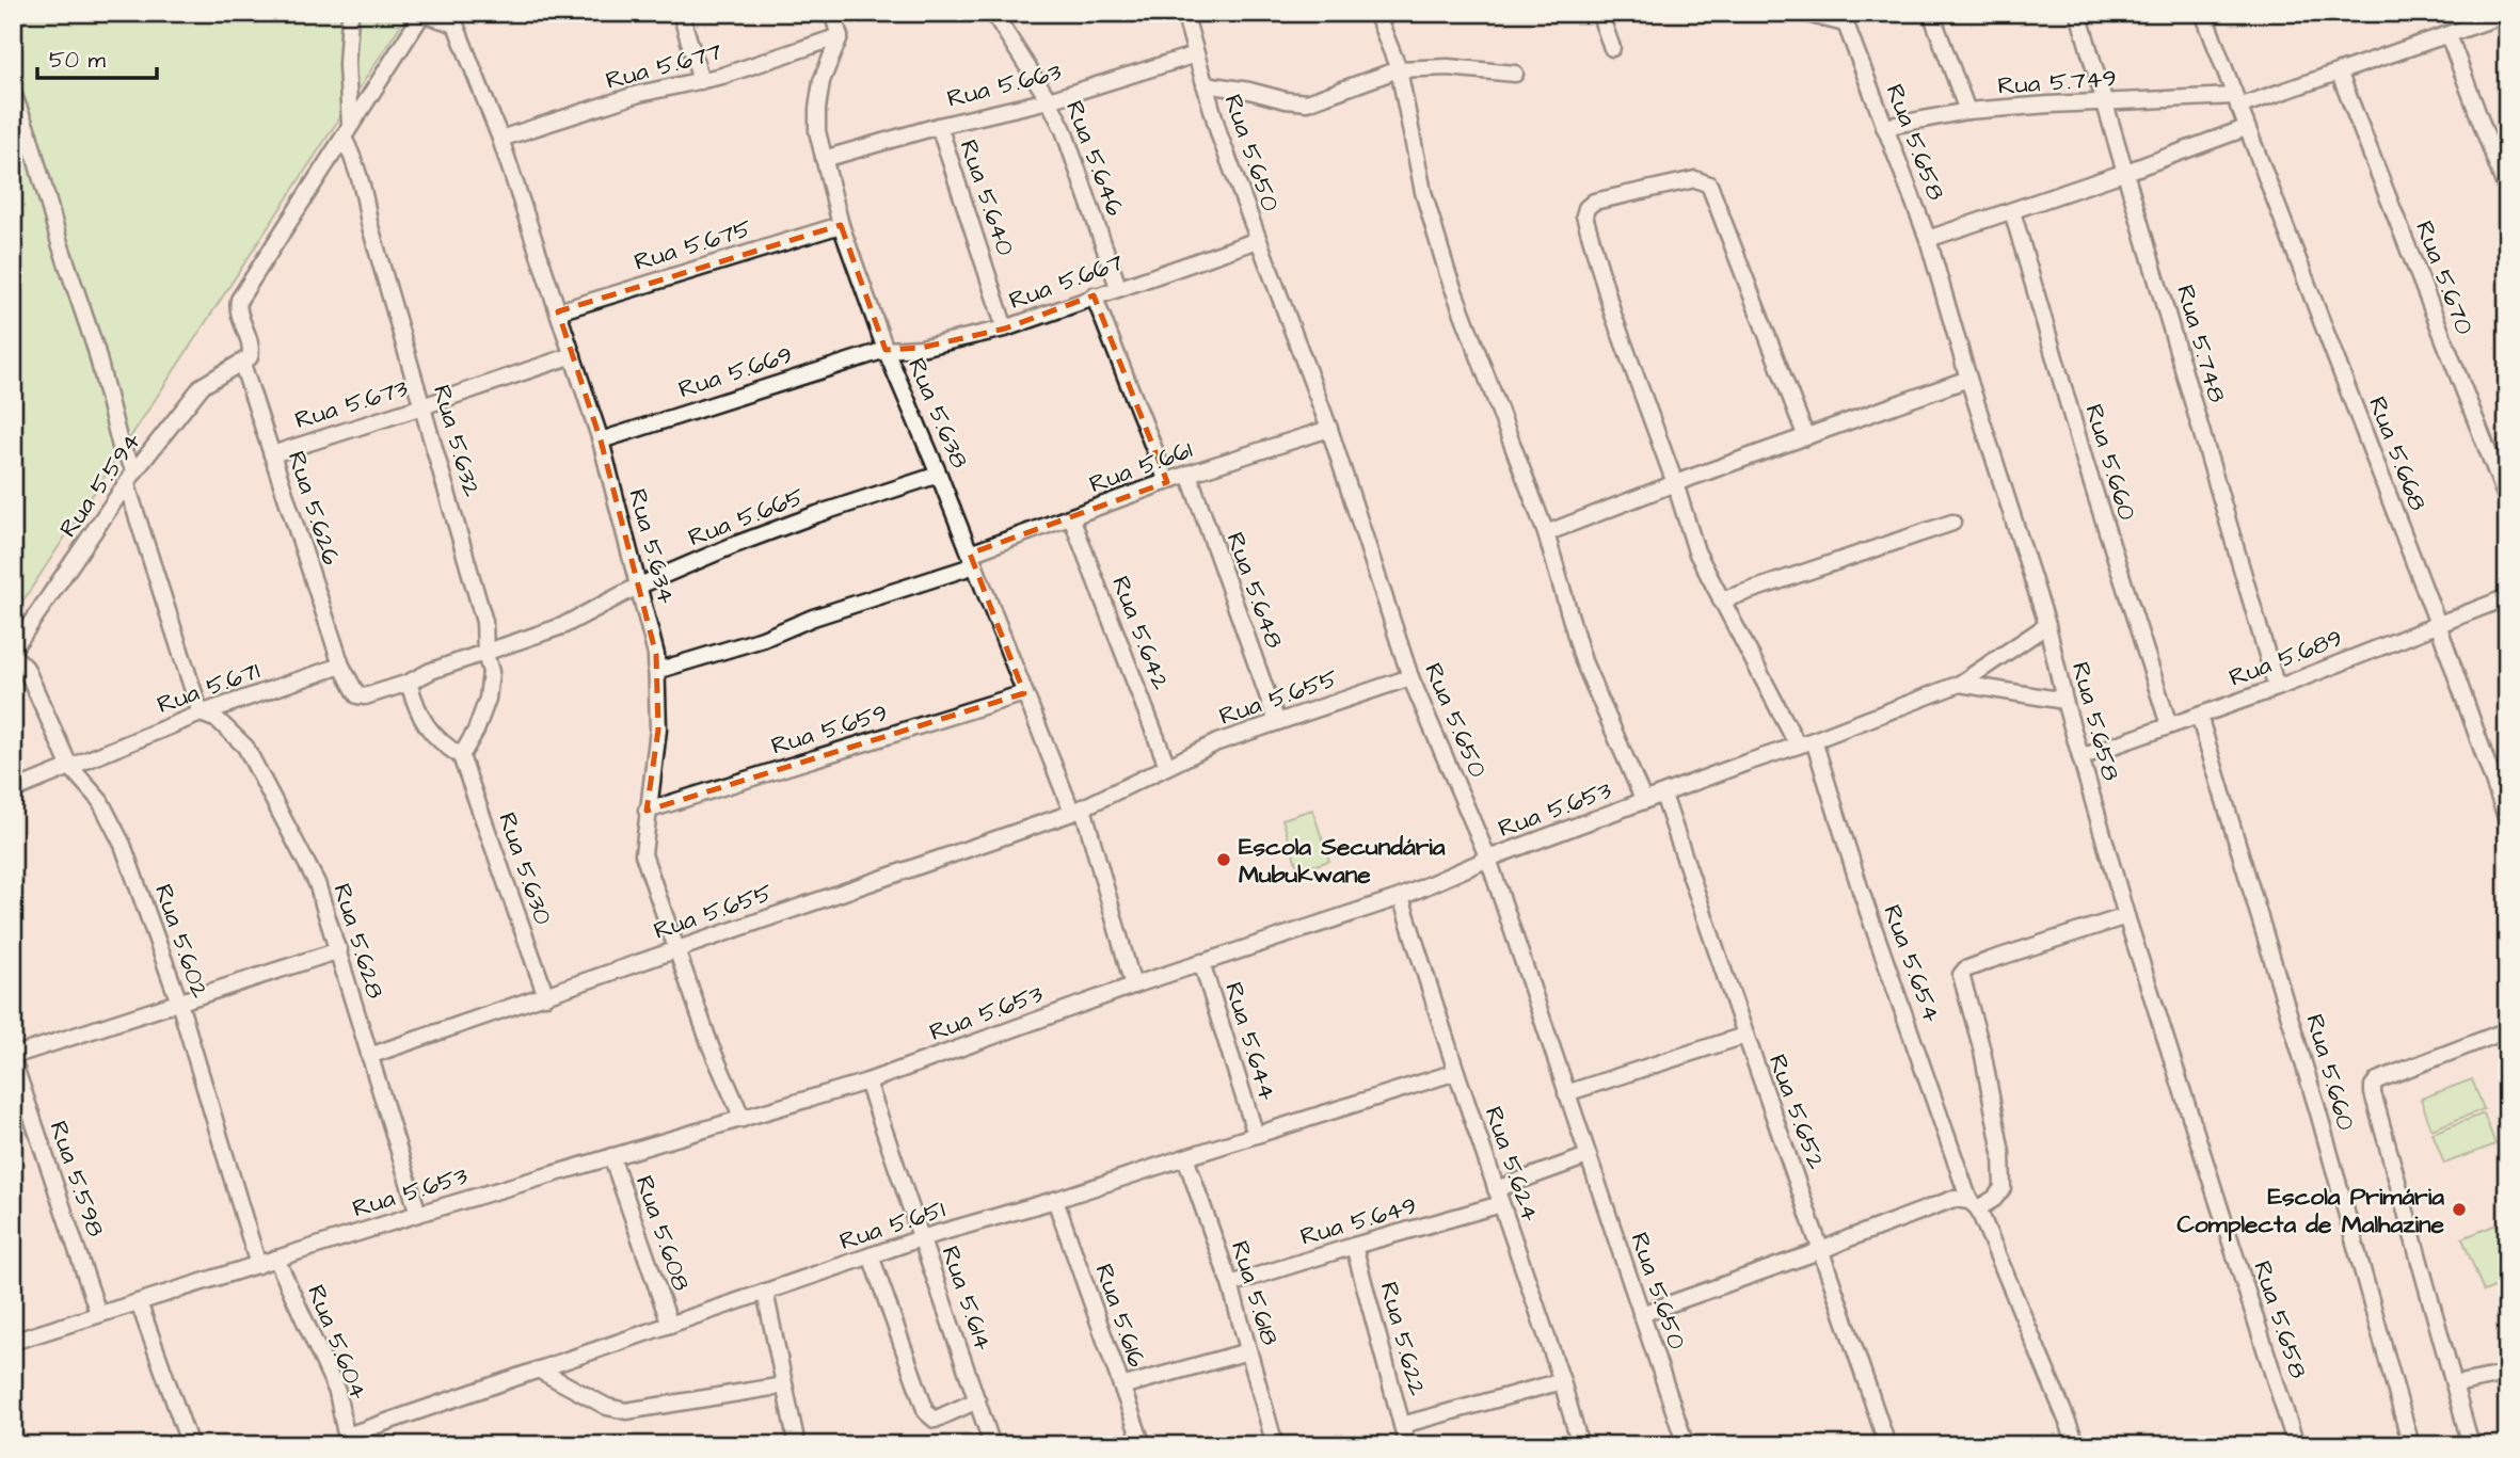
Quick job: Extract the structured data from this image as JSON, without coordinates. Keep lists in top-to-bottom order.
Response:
{
  "streets": {
    "street": [
      "Rua 5.677",
      "Rua 5.749",
      "Rua 5.663",
      "Rua 5.658",
      "Rua 5.650",
      "Rua 5.646",
      "Rua 5.640",
      "Rua 5.675",
      "Rua 5.670",
      "Rua 5.667",
      "Rua 5.748",
      "Rua 5.669",
      "Rua 5.673",
      "Rua 5.638",
      "Rua 5.632",
      "Rua 5.668",
      "Rua 5.660",
      "Rua 5.661",
      "Rua 5.594",
      "Rua 5.626",
      "Rua 5.665",
      "Rua 5.634",
      "Rua 5.648",
      "Rua 5.642",
      "Rua 5.689",
      "Rua 5.671",
      "Rua 5.655",
      "Rua 5.659",
      "Rua 5.653",
      "Rua 5.630",
      "Rua 5.602",
      "Rua 5.628",
      "Rua 5.654",
      "Rua 5.644",
      "Rua 5.652",
      "Rua 5.624",
      "Rua 5.598",
      "Rua 5.649",
      "Rua 5.651",
      "Rua 5.608",
      "Rua 5.618",
      "Rua 5.614",
      "Rua 5.616",
      "Rua 5.622",
      "Rua 5.604"
    ]
  },
  "crossings": [
    ["Rua 5.677", "Rua 5.638"],
    ["Rua 5.677", "Rua 5.634"],
    ["Rua 5.749", "Rua 5.658"],
    ["Rua 5.749", "Rua 5.670"],
    ["Rua 5.749", "Rua 5.748"],
    ["Rua 5.749", "Rua 5.668"],
    ["Rua 5.663", "Rua 5.650"],
    ["Rua 5.663", "Rua 5.646"],
    ["Rua 5.663", "Rua 5.640"],
    ["Rua 5.663", "Rua 5.638"],
    ["Rua 5.658", "Rua 5.689"],
    ["Rua 5.658", "Rua 5.653"],
    ["Rua 5.650", "Rua 5.667"],
    ["Rua 5.650", "Rua 5.661"],
    ["Rua 5.650", "Rua 5.655"],
    ["Rua 5.650", "Rua 5.653"],
    ["Rua 5.650", "Rua 5.649"],
    ["Rua 5.646", "Rua 5.667"],
    ["Rua 5.640", "Rua 5.667"],
    ["Rua 5.675", "Rua 5.638"],
    ["Rua 5.675", "Rua 5.634"],
    ["Rua 5.667", "Rua 5.669"],
    ["Rua 5.667", "Rua 5.638"],
    ["Rua 5.748", "Rua 5.689"],
    ["Rua 5.669", "Rua 5.638"],
    ["Rua 5.669", "Rua 5.634"],
    ["Rua 5.673", "Rua 5.632"],
    ["Rua 5.673", "Rua 5.626"],
    ["Rua 5.673", "Rua 5.634"],
    ["Rua 5.638", "Rua 5.661"],
    ["Rua 5.638", "Rua 5.665"],
    ["Rua 5.638", "Rua 5.655"],
    ["Rua 5.638", "Rua 5.659"],
    ["Rua 5.638", "Rua 5.653"],
    ["Rua 5.632", "Rua 5.665"],
    ["Rua 5.632", "Rua 5.630"],
    ["Rua 5.668", "Rua 5.689"],
    ["Rua 5.660", "Rua 5.689"],
    ["Rua 5.661", "Rua 5.634"],
    ["Rua 5.661", "Rua 5.648"],
    ["Rua 5.661", "Rua 5.642"],
    ["Rua 5.594", "Rua 5.626"],
    ["Rua 5.594", "Rua 5.602"],
    ["Rua 5.626", "Rua 5.671"],
    ["Rua 5.665", "Rua 5.634"],
    ["Rua 5.634", "Rua 5.655"],
    ["Rua 5.634", "Rua 5.659"],
    ["Rua 5.634", "Rua 5.653"],
    ["Rua 5.648", "Rua 5.655"],
    ["Rua 5.642", "Rua 5.655"],
    ["Rua 5.671", "Rua 5.602"],
    ["Rua 5.671", "Rua 5.628"],
    ["Rua 5.655", "Rua 5.630"],
    ["Rua 5.655", "Rua 5.628"],
    ["Rua 5.653", "Rua 5.602"],
    ["Rua 5.653", "Rua 5.628"],
    ["Rua 5.653", "Rua 5.654"],
    ["Rua 5.653", "Rua 5.644"],
    ["Rua 5.653", "Rua 5.652"],
    ["Rua 5.653", "Rua 5.624"],
    ["Rua 5.653", "Rua 5.598"],
    ["Rua 5.653", "Rua 5.608"],
    ["Rua 5.653", "Rua 5.614"],
    ["Rua 5.653", "Rua 5.604"],
    ["Rua 5.644", "Rua 5.651"],
    ["Rua 5.624", "Rua 5.649"],
    ["Rua 5.624", "Rua 5.651"],
    ["Rua 5.649", "Rua 5.618"],
    ["Rua 5.649", "Rua 5.622"],
    ["Rua 5.651", "Rua 5.608"],
    ["Rua 5.651", "Rua 5.618"],
    ["Rua 5.651", "Rua 5.614"],
    ["Rua 5.651", "Rua 5.616"],
    ["Rua 5.651", "Rua 5.604"]
  ],
  "places": ["Escola Secundária Mubukwane", "Escola Primária Complecta de Malhazine"],
  "scale_bar": "50 m"
}
